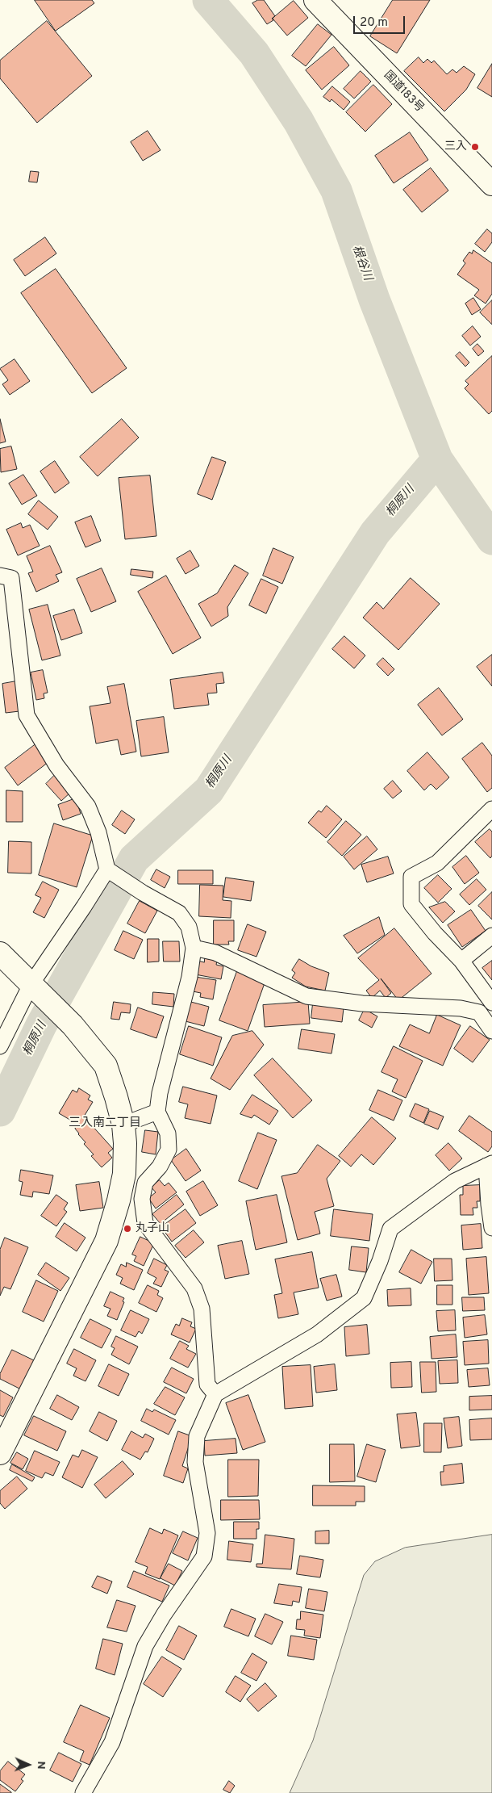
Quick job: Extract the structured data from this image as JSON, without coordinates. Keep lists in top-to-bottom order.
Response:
{
  "streets": {
    "main road": ["国道183号"]
  },
  "districts": ["三入南二丁目"],
  "water": ["根谷川", "桐原川"],
  "places": ["三入", "丸子山"],
  "scale_bar": "20 m",
  "north": "right"
}
